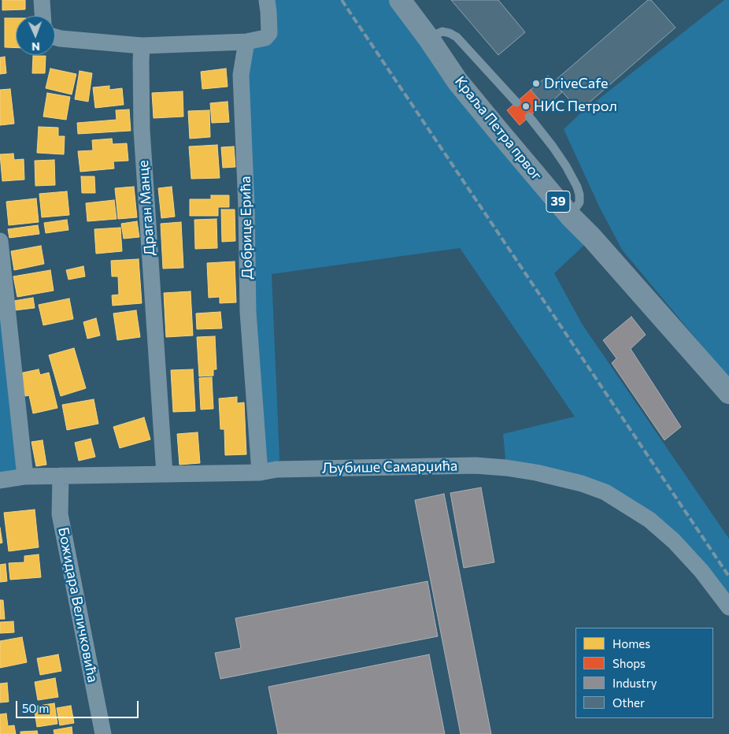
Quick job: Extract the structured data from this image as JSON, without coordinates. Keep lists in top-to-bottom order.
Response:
{
  "streets": {
    "main road": ["Краља Петра првог", "39"],
    "street": [
      "Драган Манце",
      "Добрице Ерића",
      "Љубише Самарџића",
      "Божидара Величковића"
    ]
  },
  "crossings": [
    ["Драган Манце", "Љубише Самарџића"],
    ["Добрице Ерића", "Љубише Самарџића"],
    ["Љубише Самарџића", "Божидара Величковића"]
  ],
  "places": ["DriveCafe", "НИС Петрол"],
  "legend": [
    "Homes",
    "Shops",
    "Industry",
    "Other"
  ],
  "scale_bar": "50 m",
  "north": "bottom"
}
